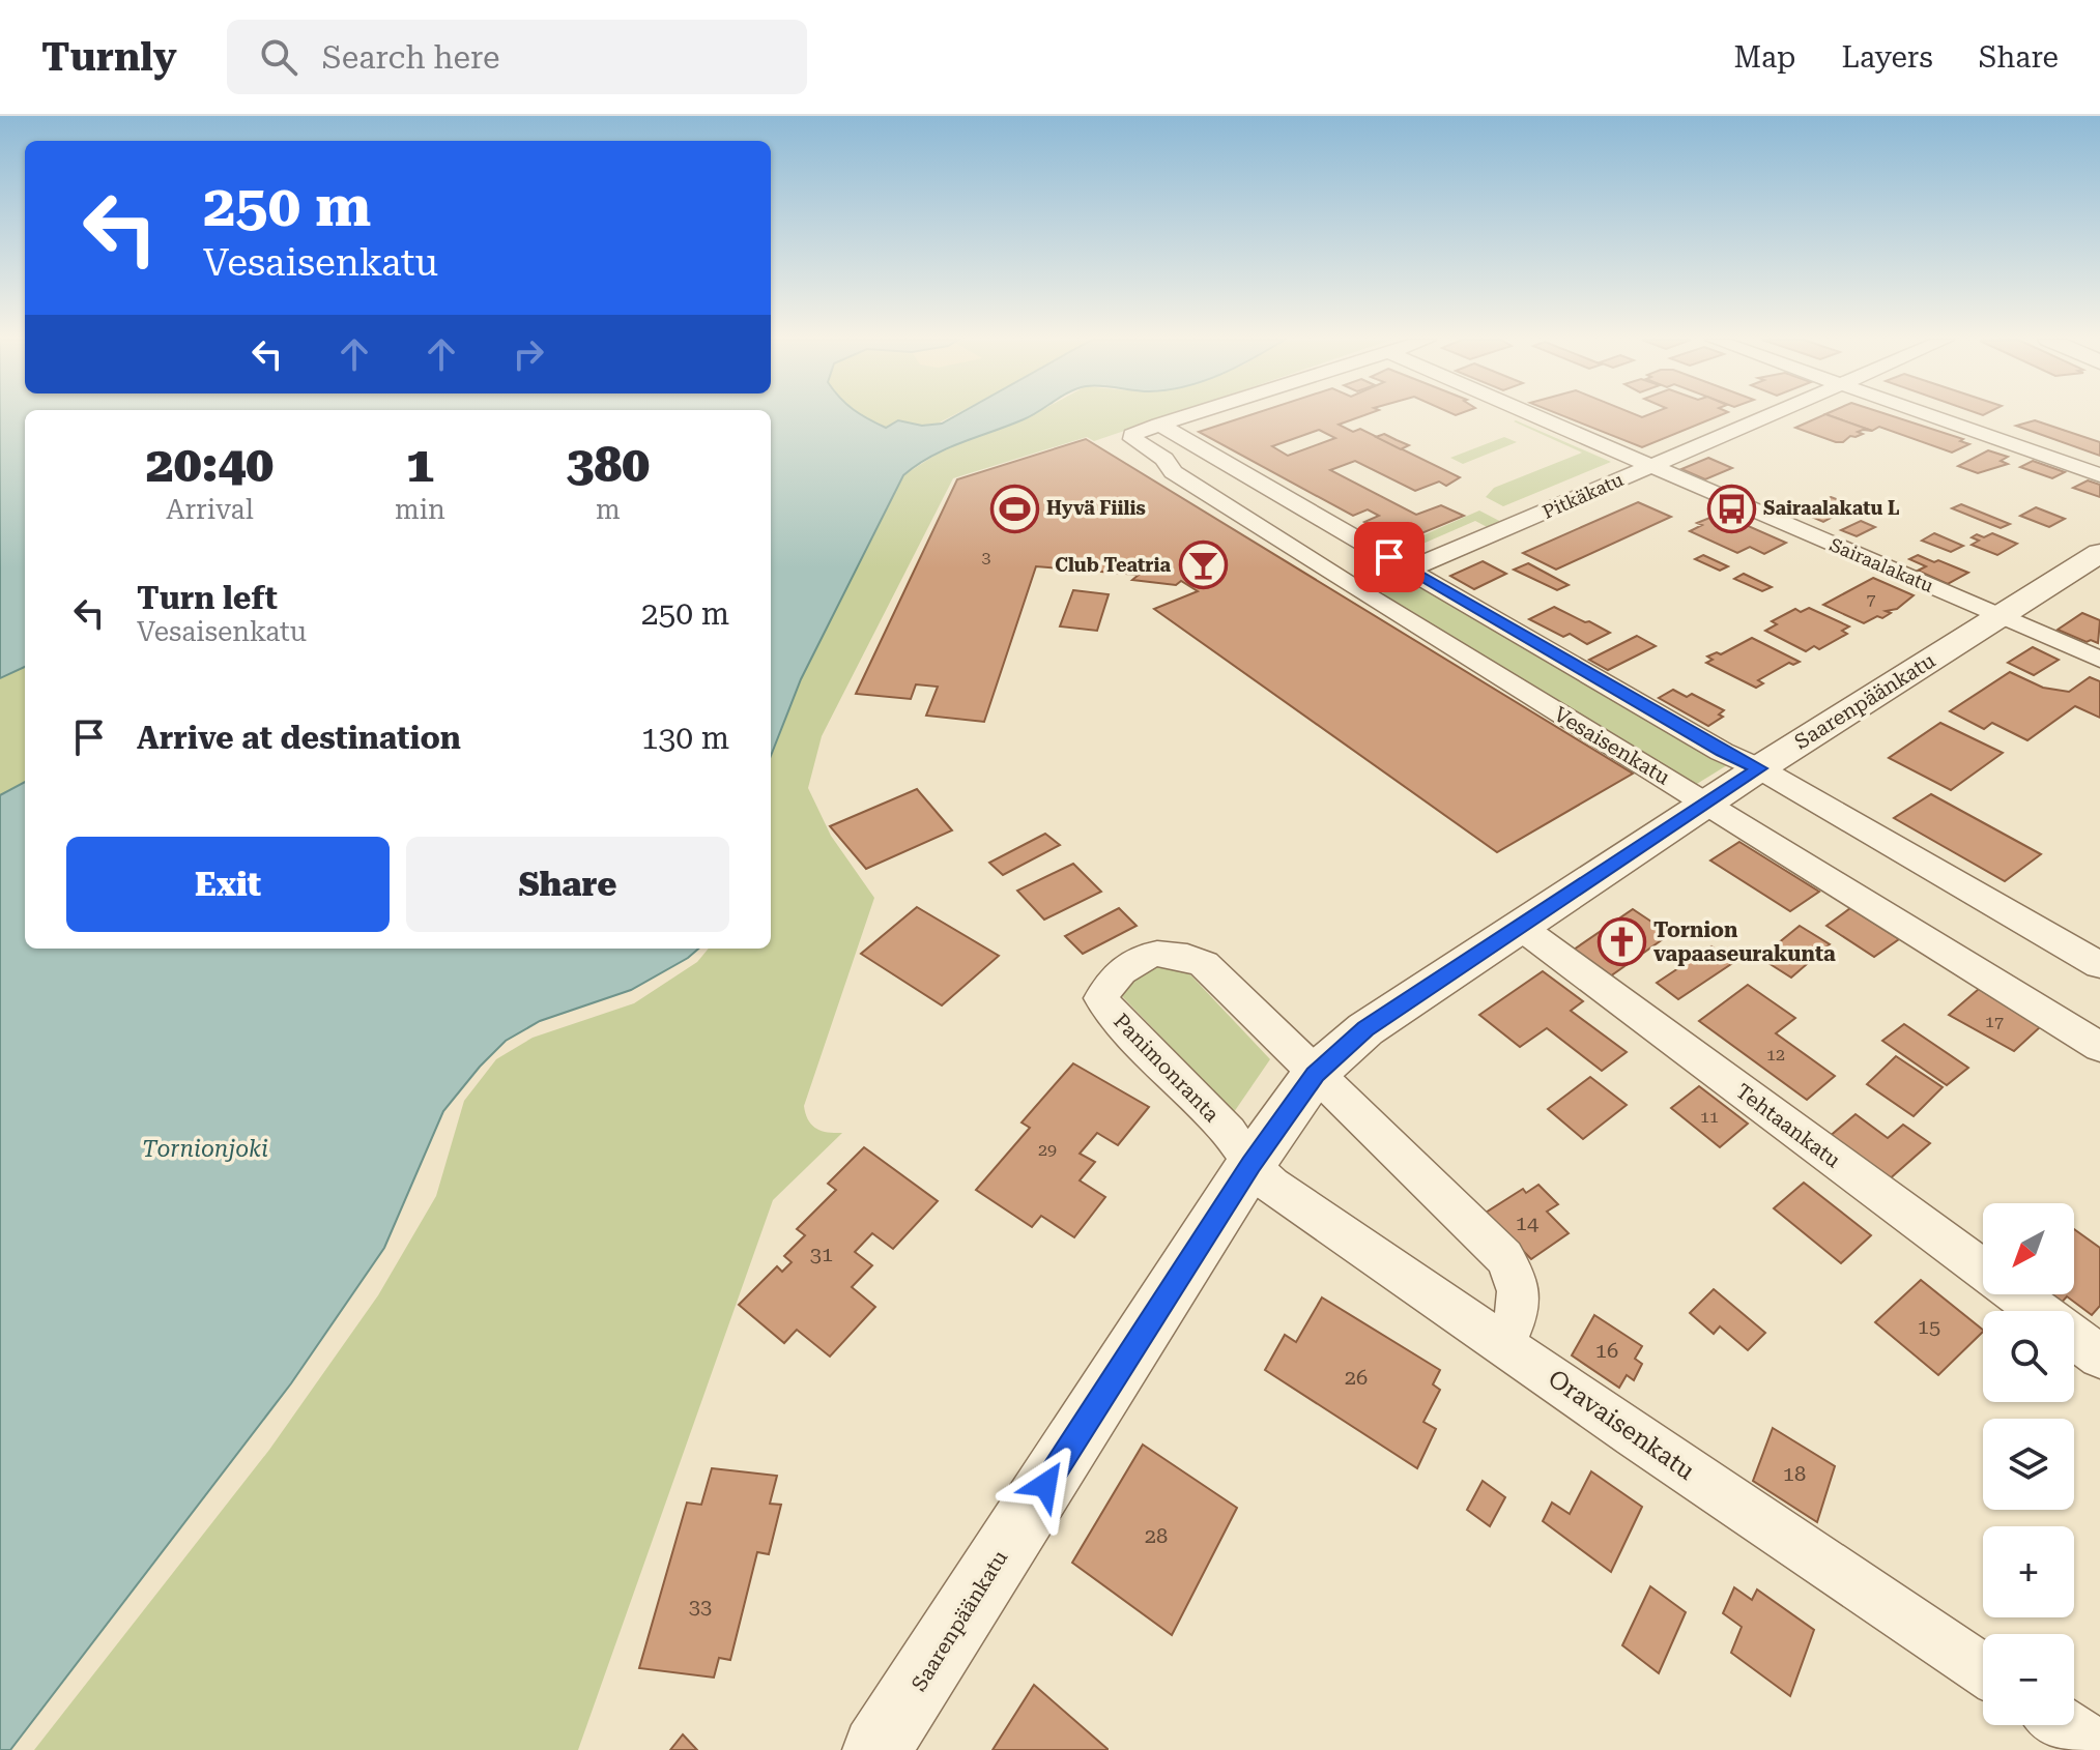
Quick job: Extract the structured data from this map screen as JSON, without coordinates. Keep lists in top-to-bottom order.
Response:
{
  "streets": {
    "street": [
      "Pitkäkatu",
      "Sairaalakatu",
      "Saarenpäänkatu",
      "Vesaisenkatu",
      "Panimonranta",
      "Tehtaankatu",
      "Oravaisenkatu"
    ]
  },
  "crossings": [
    ["Pitkäkatu", "Sairaalakatu"],
    ["Pitkäkatu", "Vesaisenkatu"],
    ["Sairaalakatu", "Saarenpäänkatu"],
    ["Saarenpäänkatu", "Vesaisenkatu"],
    ["Saarenpäänkatu", "Panimonranta"],
    ["Saarenpäänkatu", "Tehtaankatu"],
    ["Saarenpäänkatu", "Oravaisenkatu"],
    ["Panimonranta", "Oravaisenkatu"]
  ],
  "water": ["Tornionjoki"],
  "places": {
    "sports": ["Hyvä Fiilis"],
    "bus stop": ["Sairaalakatu L"],
    "bar": ["Club Teatria"],
    "church": ["Tornion vapaaseurakunta"]
  },
  "house_numbers": [
    "3",
    "7",
    "17",
    "12",
    "11",
    "29",
    "14",
    "31",
    "15",
    "16",
    "26",
    "18",
    "28",
    "33"
  ],
  "north": "bottom left",
  "page": {
    "header": "Turnly",
    "search": "Search here",
    "nav": ["Map", "Layers", "Share"],
    "turn": ["250 m", "Vesaisenkatu"],
    "eta": [
      "20:40",
      "Arrival",
      "1",
      "min",
      "380",
      "m"
    ],
    "list": [
      {
        "name": "Turn left",
        "note": "Vesaisenkatu",
        "value": "250 m"
      },
      {
        "name": "Arrive at destination",
        "value": "130 m"
      }
    ],
    "buttons": ["Exit", "Share"],
    "map_buttons": ["+", "−"]
  }
}
